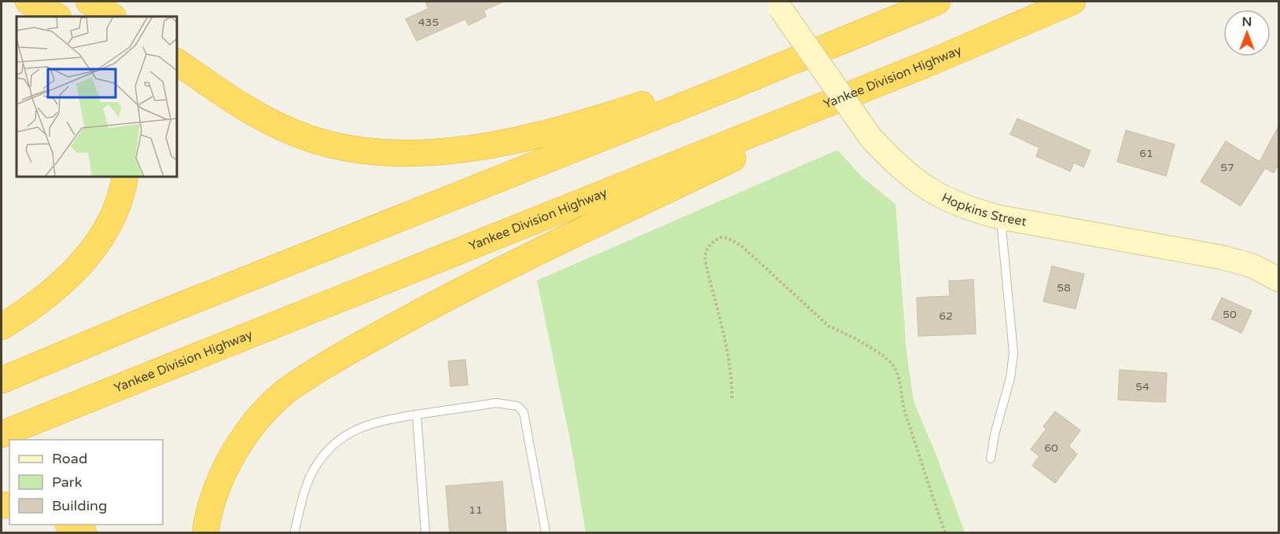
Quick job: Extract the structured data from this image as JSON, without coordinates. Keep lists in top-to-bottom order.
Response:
{
  "streets": {
    "highway": ["Yankee Division Highway"],
    "main road": ["Hopkins Street"]
  },
  "house_numbers": [
    "435",
    "61",
    "57",
    "58",
    "50",
    "62",
    "54",
    "60",
    "11"
  ],
  "legend": ["Road", "Park", "Building"],
  "north": "top"
}
